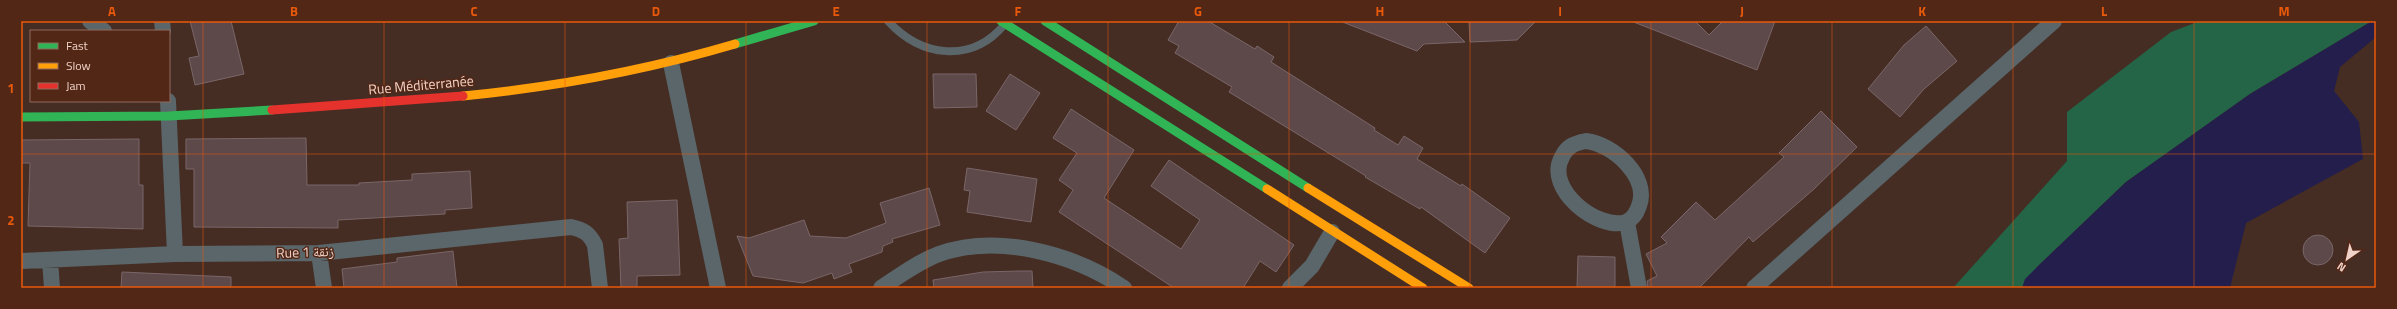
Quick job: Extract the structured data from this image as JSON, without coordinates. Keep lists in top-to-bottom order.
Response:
{
  "streets": {
    "street": ["Rue Méditerranée", "Rue 1 زنقة"]
  },
  "legend": ["Fast", "Slow", "Jam"],
  "north": "bottom left",
  "grid": {
    "columns": [
      "A",
      "B",
      "C",
      "D",
      "E",
      "F",
      "G",
      "H",
      "I",
      "J",
      "K",
      "L",
      "M"
    ],
    "rows": ["1", "2"]
  }
}
